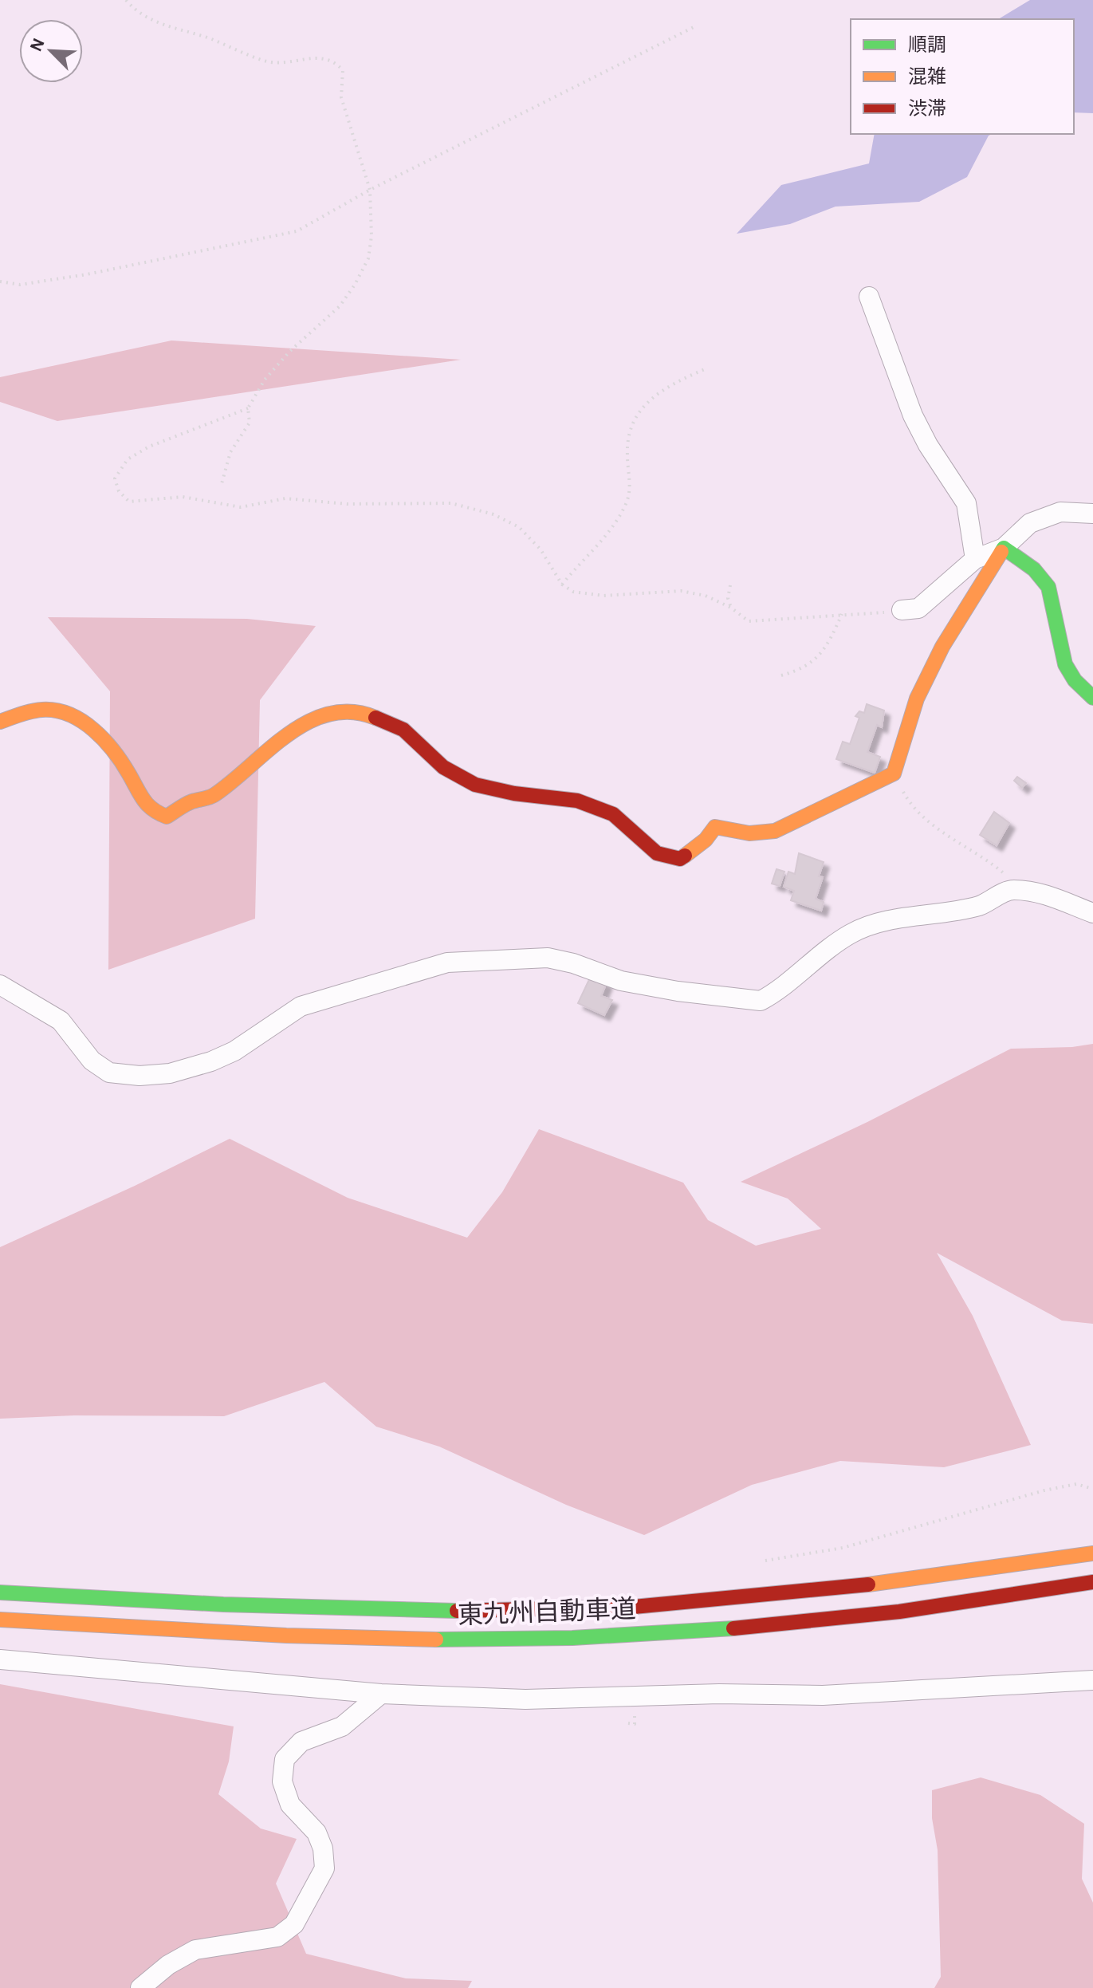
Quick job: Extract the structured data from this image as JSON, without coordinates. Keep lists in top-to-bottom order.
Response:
{
  "streets": {
    "main road": ["東九州自動車道"]
  },
  "legend": ["順調", "混雑", "渋滞"],
  "north": "top left"
}
